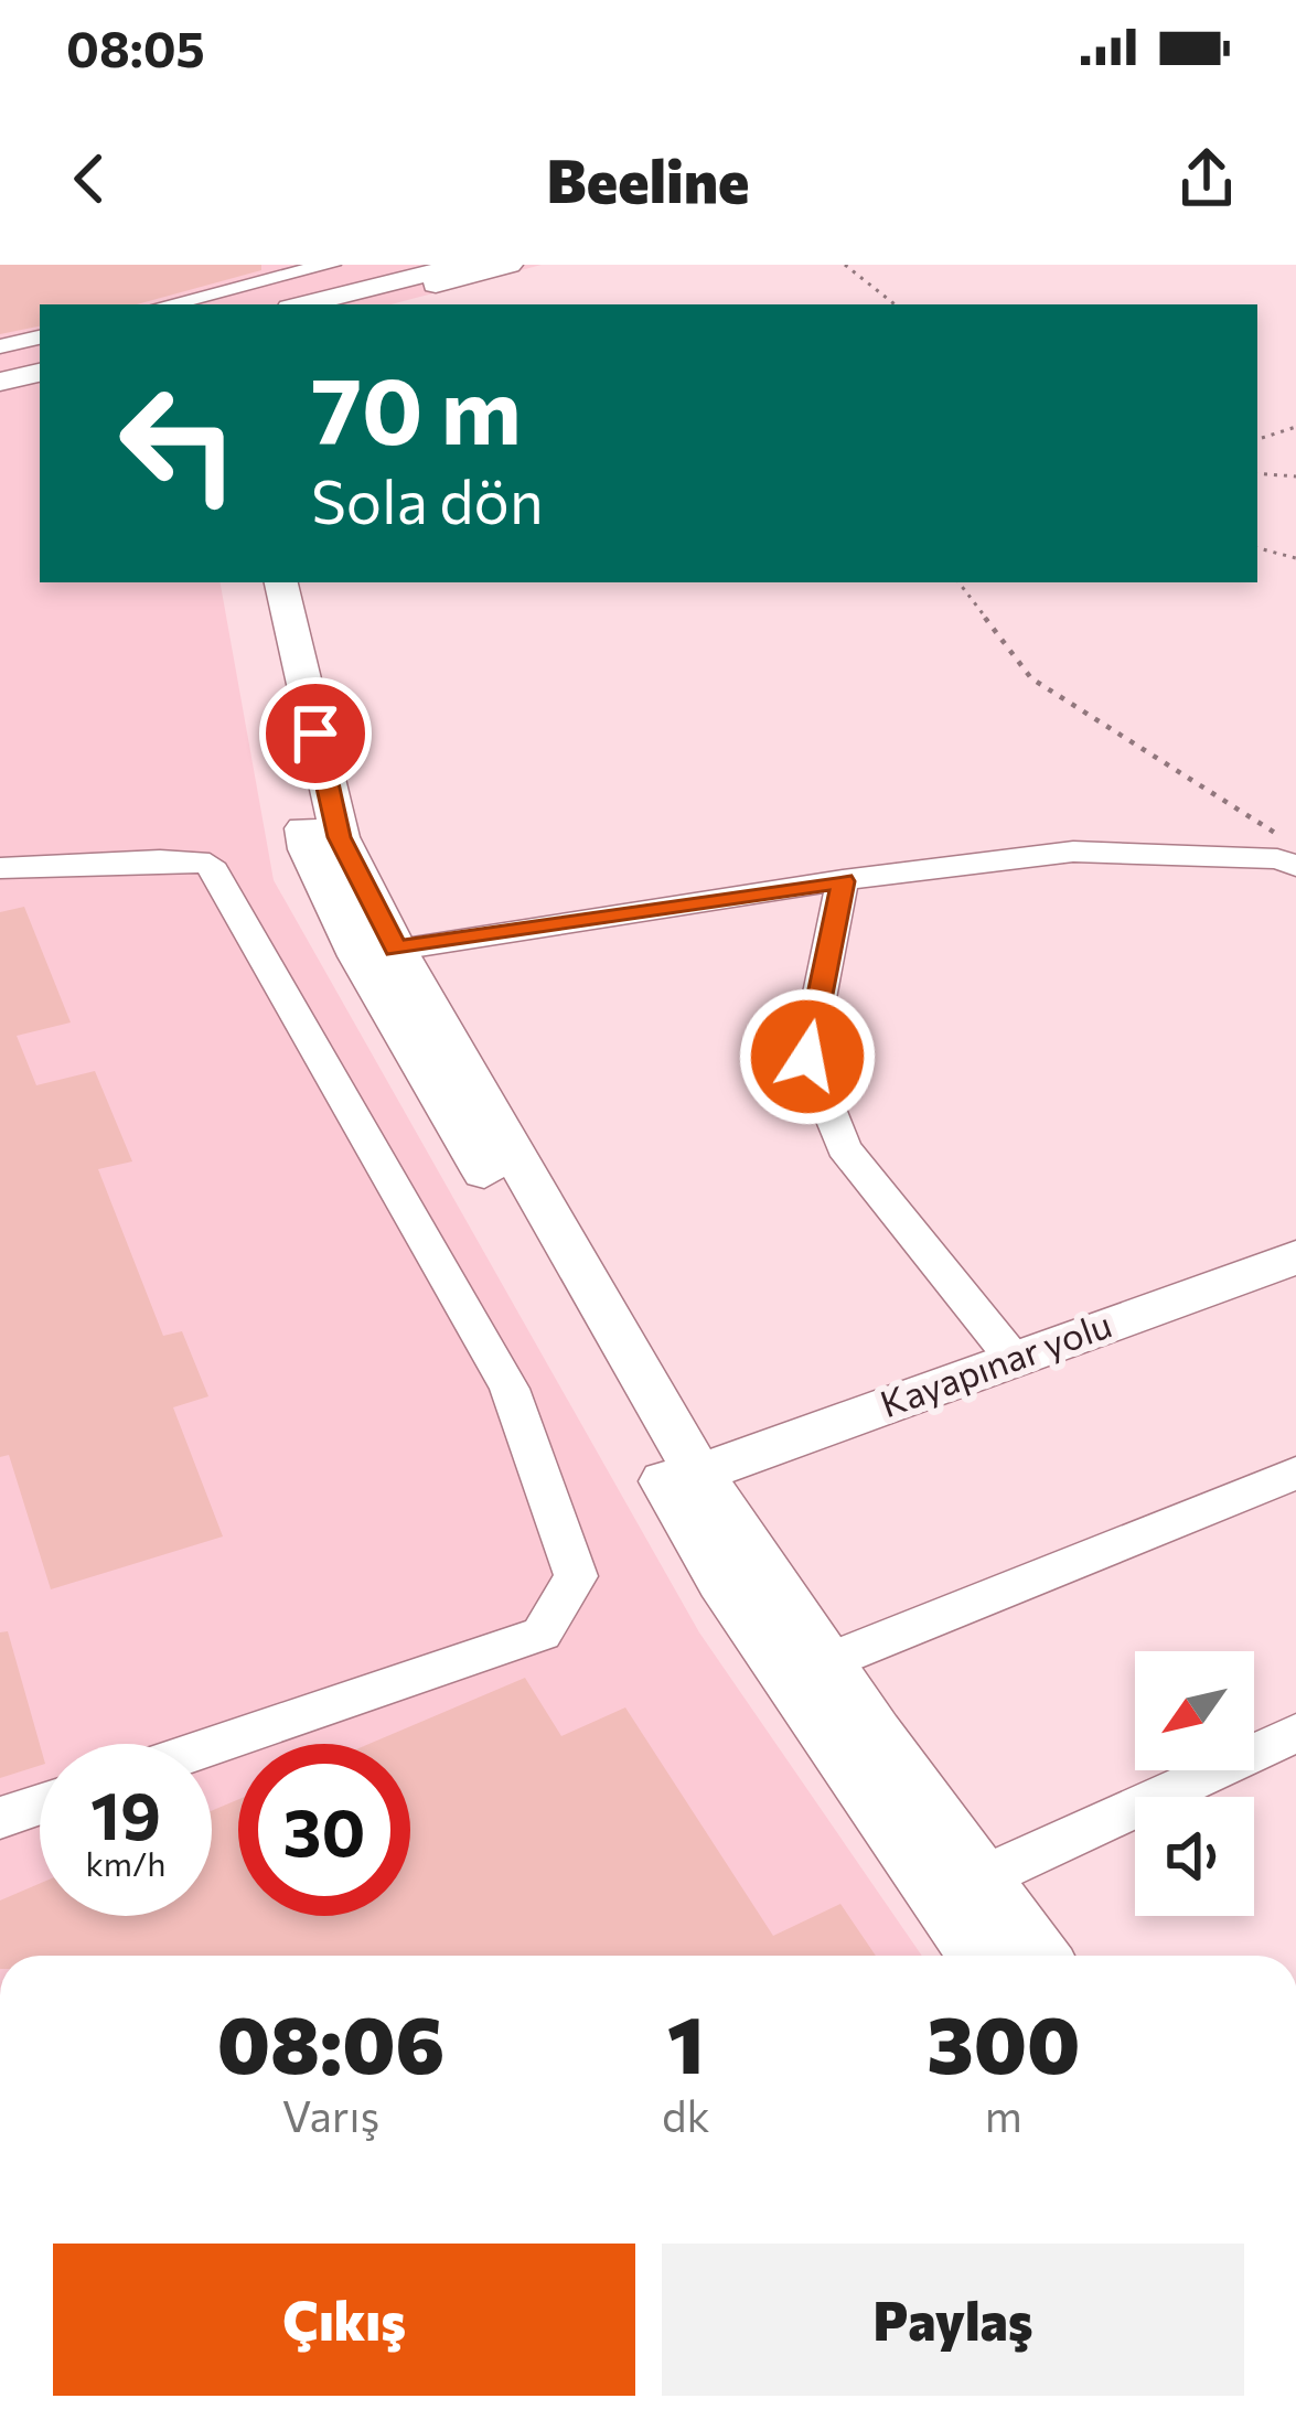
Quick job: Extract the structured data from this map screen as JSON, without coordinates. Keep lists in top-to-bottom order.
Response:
{
  "streets": {
    "street": ["Kayapınar yolu"]
  },
  "north": "bottom left",
  "page": {
    "status": "08:05",
    "header": "Beeline",
    "turn": ["70 m", "Sola dön"],
    "speed": "19 km/h",
    "limit": "30",
    "eta": [
      "08:06",
      "Varış",
      "1",
      "dk",
      "300",
      "m"
    ],
    "buttons": ["Çıkış", "Paylaş"]
  }
}
